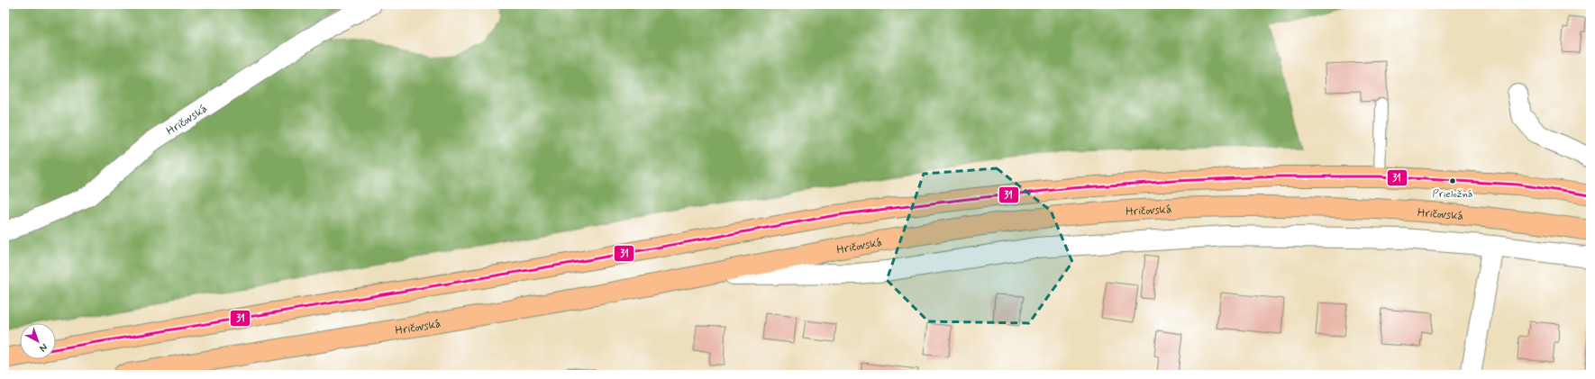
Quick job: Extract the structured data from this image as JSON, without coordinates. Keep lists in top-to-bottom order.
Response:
{
  "streets": {
    "main road": ["Hričovská"]
  },
  "places": ["Prieložná"],
  "lines": ["transit line 31"],
  "north": "bottom right"
}
